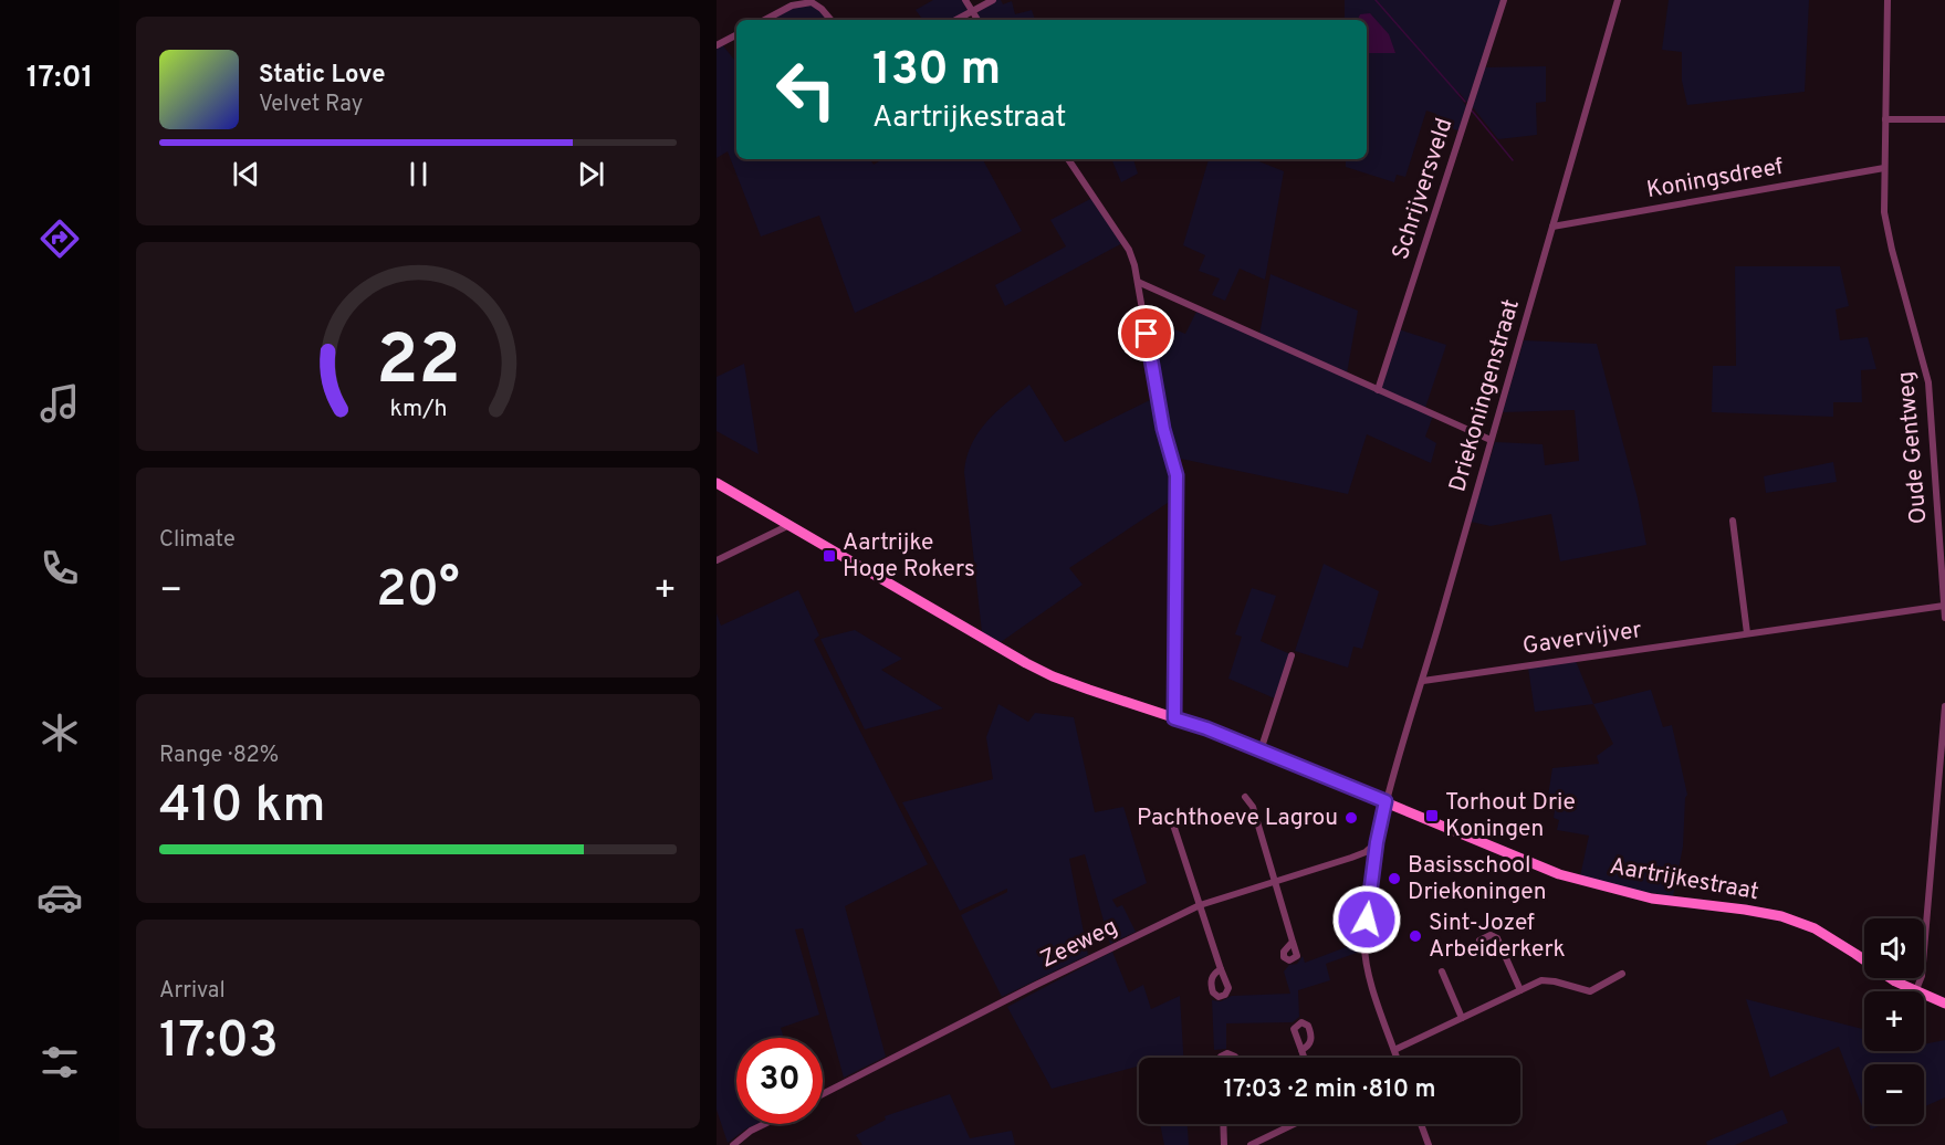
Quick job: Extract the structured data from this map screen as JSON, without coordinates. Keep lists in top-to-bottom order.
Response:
{
  "streets": {
    "street": [
      "Koningsdreef",
      "Schrijversveld",
      "Driekoningenstraat",
      "Oude Gentweg",
      "Gavervijver",
      "Aartrijkestraat",
      "Zeeweg"
    ]
  },
  "crossings": [
    ["Koningsdreef", "Driekoningenstraat"],
    ["Koningsdreef", "Oude Gentweg"],
    ["Driekoningenstraat", "Gavervijver"],
    ["Driekoningenstraat", "Aartrijkestraat"],
    ["Driekoningenstraat", "Zeeweg"],
    ["Oude Gentweg", "Gavervijver"]
  ],
  "places": {
    "transit": ["Aartrijke Hoge Rokers", "Torhout Drie Koningen"],
    "other": ["Pachthoeve Lagrou", "Basisschool Driekoningen", "Sint-Jozef Arbeiderkerk"]
  },
  "page": {
    "tabs": "17:01",
    "turn": ["130 m", "Aartrijkestraat"],
    "song": ["Static Love", "Velvet Ray"],
    "tile": [
      "Climate",
      ["Range · 82%", "410 km"],
      ["Arrival", "17:03"]
    ],
    "heat": ["−", "20°", "+"],
    "map_buttons": ["+", "−"],
    "limit": "30",
    "trip": "17:03 · 2 min · 810 m",
    "gauge": ["22", "km/h"]
  }
}
